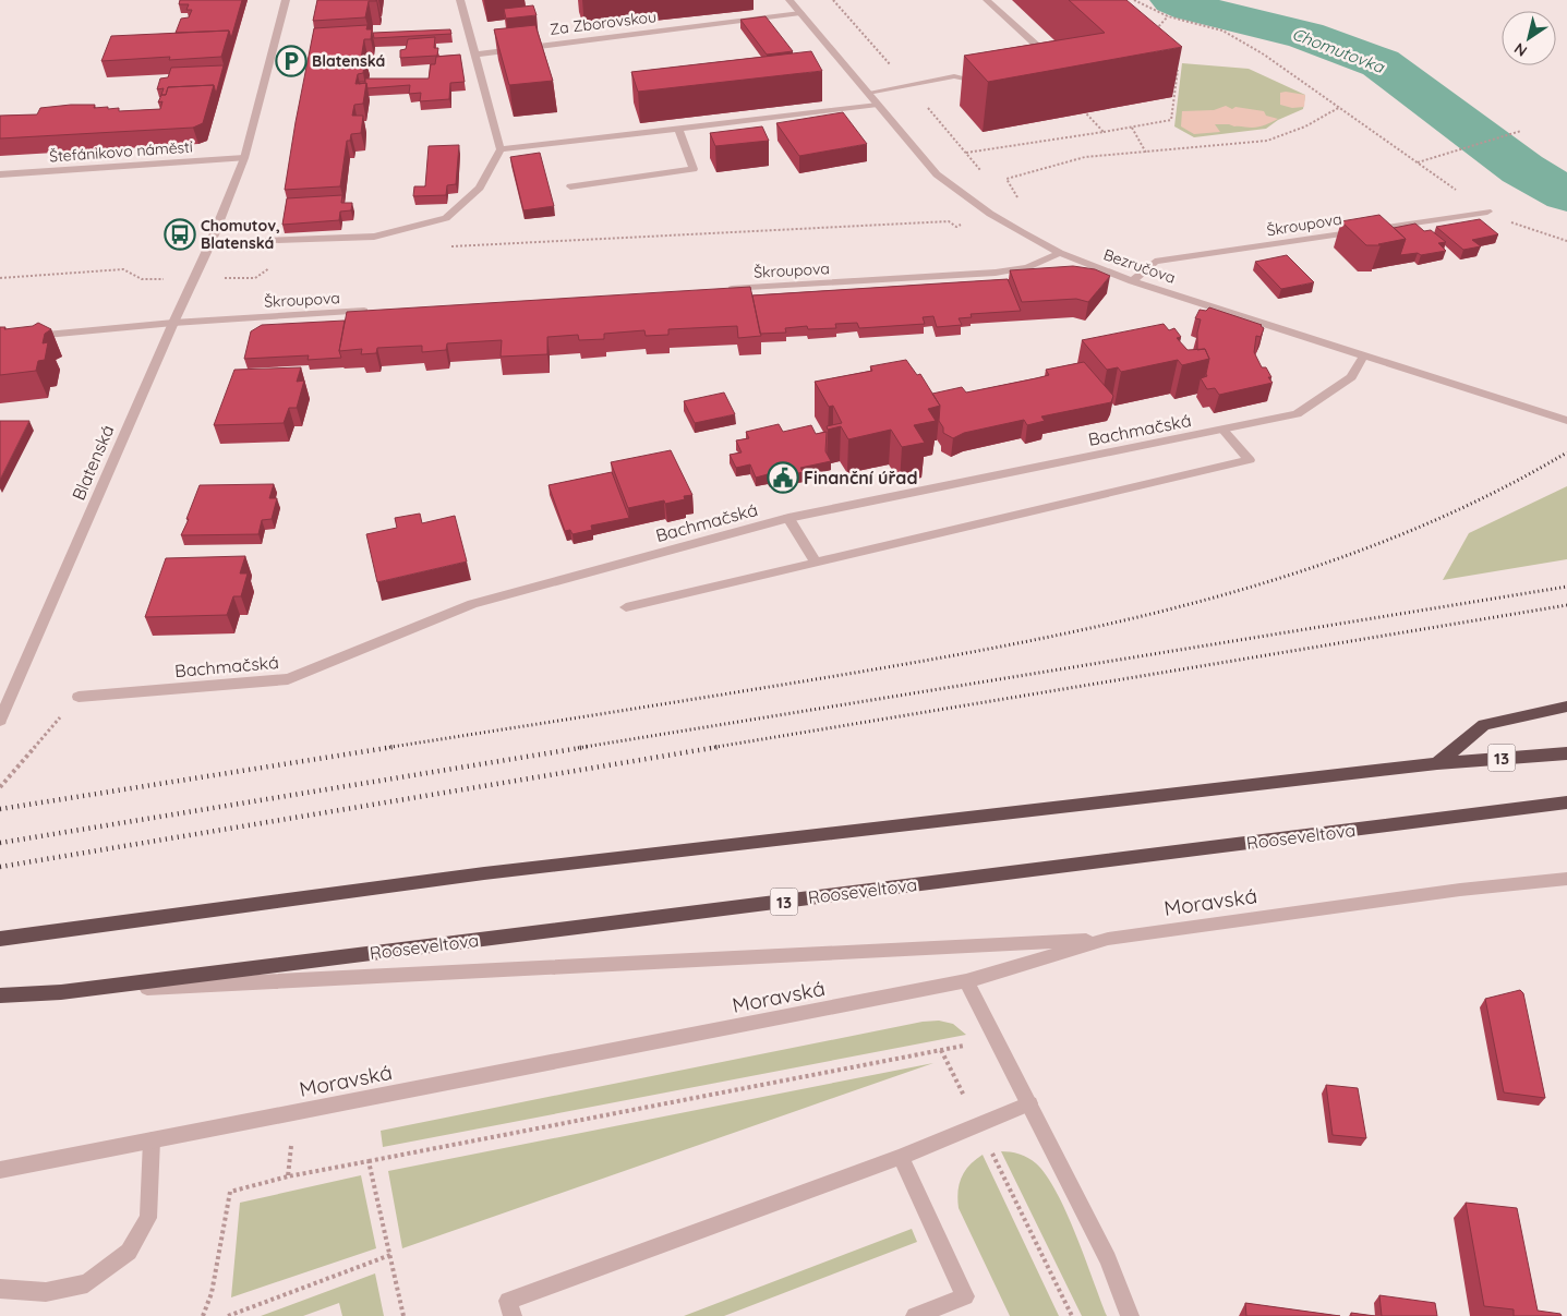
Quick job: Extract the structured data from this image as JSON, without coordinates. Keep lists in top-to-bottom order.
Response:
{
  "streets": {
    "highway": ["13", "Rooseveltova"],
    "street": [
      "Za Zborovskou",
      "Štefánikovo náměstí",
      "Škroupova",
      "Bezručova",
      "Bachmačská",
      "Blatenská",
      "Moravská"
    ]
  },
  "crossings": [
    ["Za Zborovskou", "Bezručova"],
    ["Štefánikovo náměstí", "Blatenská"],
    ["Škroupova", "Bezručova"],
    ["Škroupova", "Blatenská"],
    ["Bezručova", "Bachmačská"],
    ["Rooseveltova", "Moravská"]
  ],
  "water": ["Chomutovka"],
  "places": {
    "parking": ["Blatenská"],
    "bus stop": ["Chomutov, Blatenská"],
    "public building": ["Finanční úřad"]
  },
  "north": "bottom left"
}
